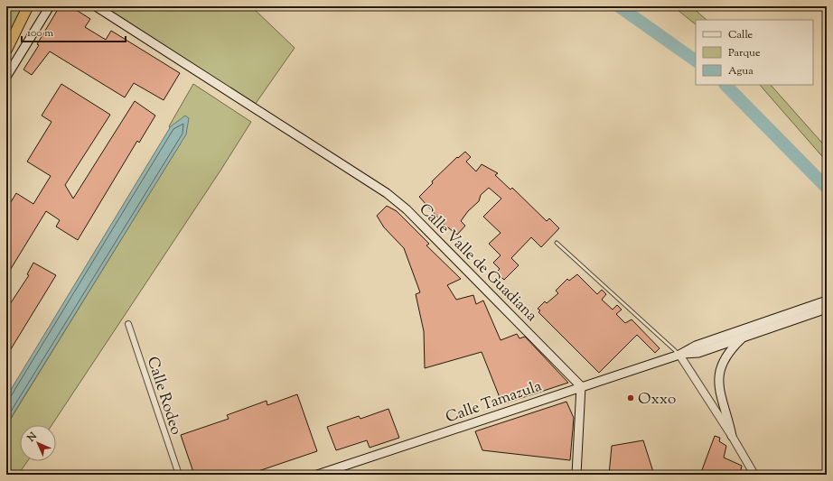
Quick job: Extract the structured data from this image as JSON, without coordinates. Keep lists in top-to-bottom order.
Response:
{
  "streets": {
    "main road": ["Calle Valle de Guadiana", "Calle Tamazula"],
    "street": ["Calle Rodeo"]
  },
  "crossings": [
    ["Calle Valle de Guadiana", "Calle Tamazula"]
  ],
  "places": ["Oxxo"],
  "legend": ["Calle", "Parque", "Agua"],
  "scale_bar": "100 m",
  "north": "top left"
}
